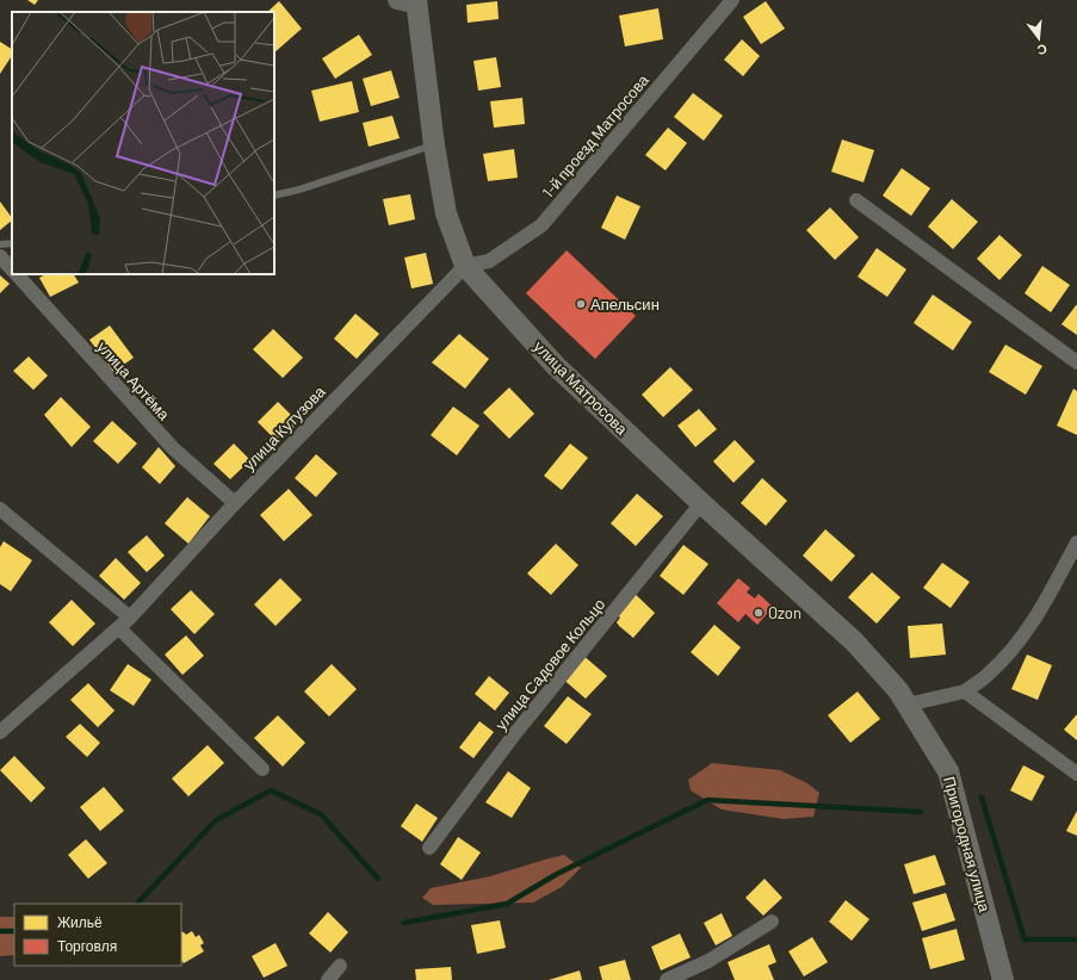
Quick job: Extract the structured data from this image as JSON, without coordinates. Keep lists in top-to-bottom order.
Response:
{
  "streets": {
    "main road": ["улица Матросова", "Пригородная улица"],
    "street": [
      "1-й проезд Матросова",
      "улица Артёма",
      "улица Кутузова",
      "улица Садовое Кольцо"
    ]
  },
  "crossings": [
    ["1-й проезд Матросова", "улица Матросова"],
    ["1-й проезд Матросова", "улица Кутузова"],
    ["улица Артёма", "улица Кутузова"],
    ["улица Матросова", "улица Кутузова"],
    ["улица Матросова", "улица Садовое Кольцо"],
    ["улица Матросова", "Пригородная улица"]
  ],
  "places": ["Апельсин", "Ozon"],
  "legend": ["Жильё", "Торговля"],
  "north": "bottom"
}
